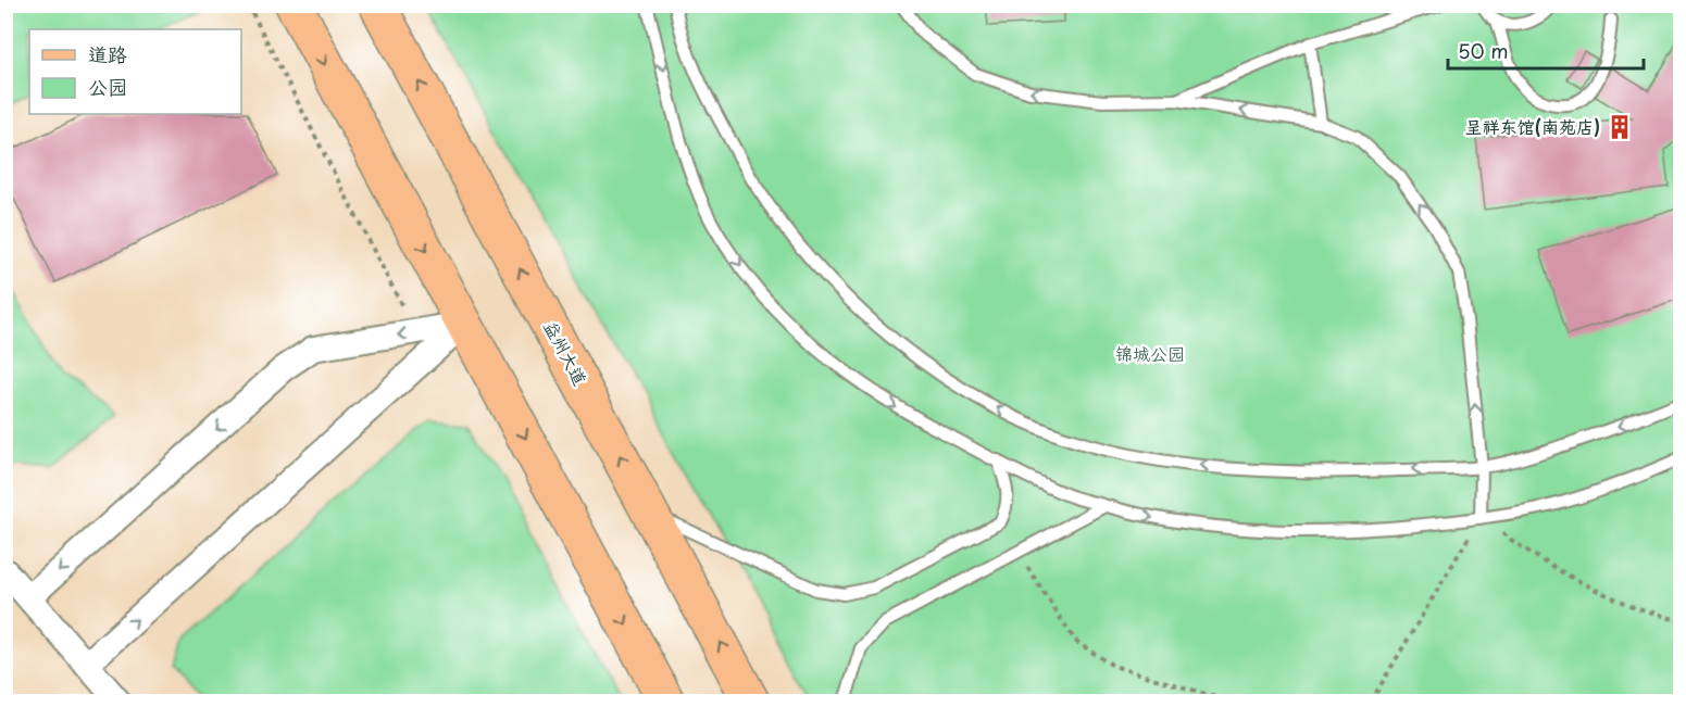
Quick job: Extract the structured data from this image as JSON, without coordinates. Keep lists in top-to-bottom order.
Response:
{
  "streets": {
    "main road": ["益州大道"]
  },
  "parks": ["锦城公园"],
  "places": {
    "building": ["呈祥东馆(南苑店)"]
  },
  "legend": ["道路", "公园"],
  "scale_bar": "50 m"
}
